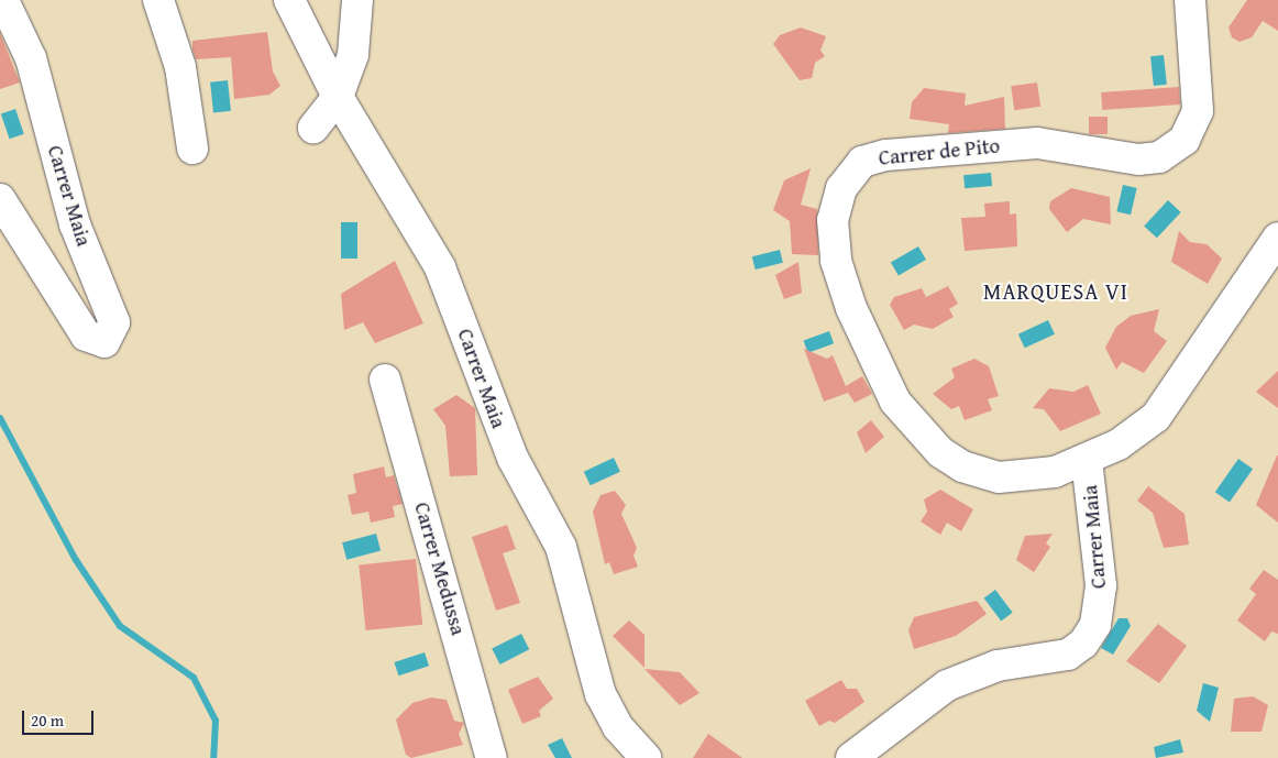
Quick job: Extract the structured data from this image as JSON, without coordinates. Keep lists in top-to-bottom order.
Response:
{
  "streets": {
    "street": ["Carrer de Pito", "Carrer Maia", "Carrer Medussa"]
  },
  "crossings": [
    ["Carrer de Pito", "Carrer Maia"]
  ],
  "districts": ["MARQUESA VI"],
  "scale_bar": "20 m"
}
